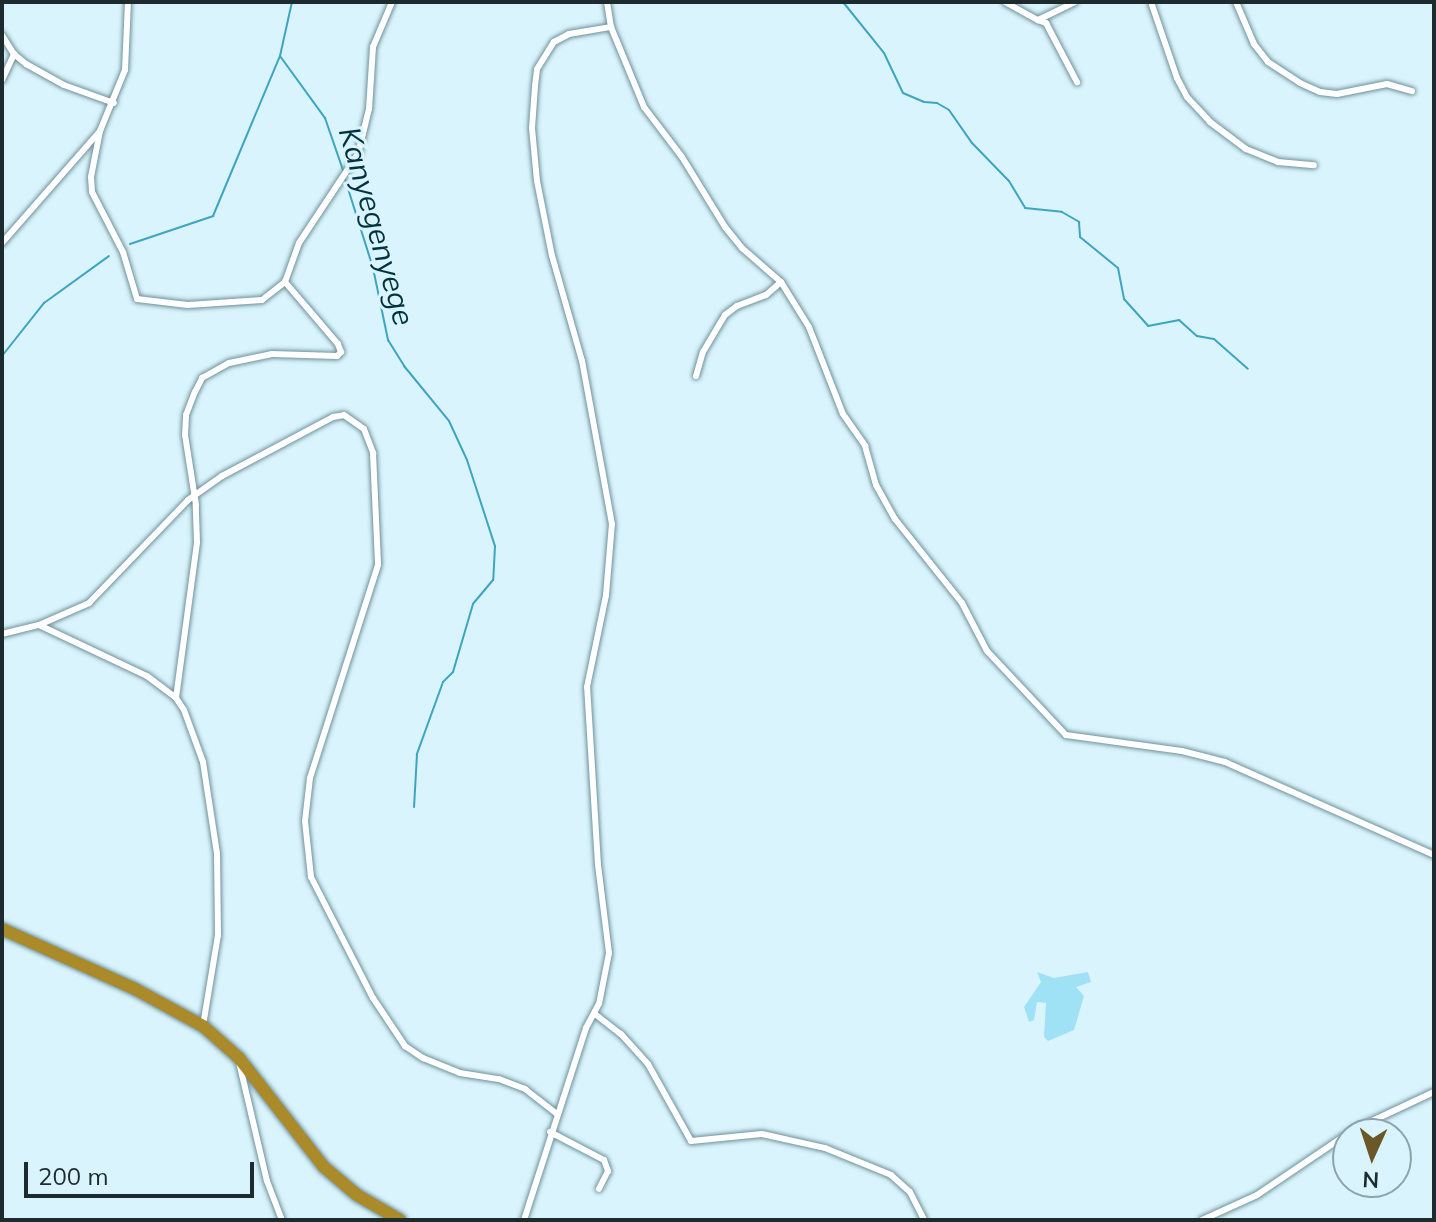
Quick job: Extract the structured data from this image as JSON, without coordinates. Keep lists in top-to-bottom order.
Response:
{
  "water": ["Kanyegenyege"],
  "scale_bar": "200 m",
  "north": "bottom"
}
